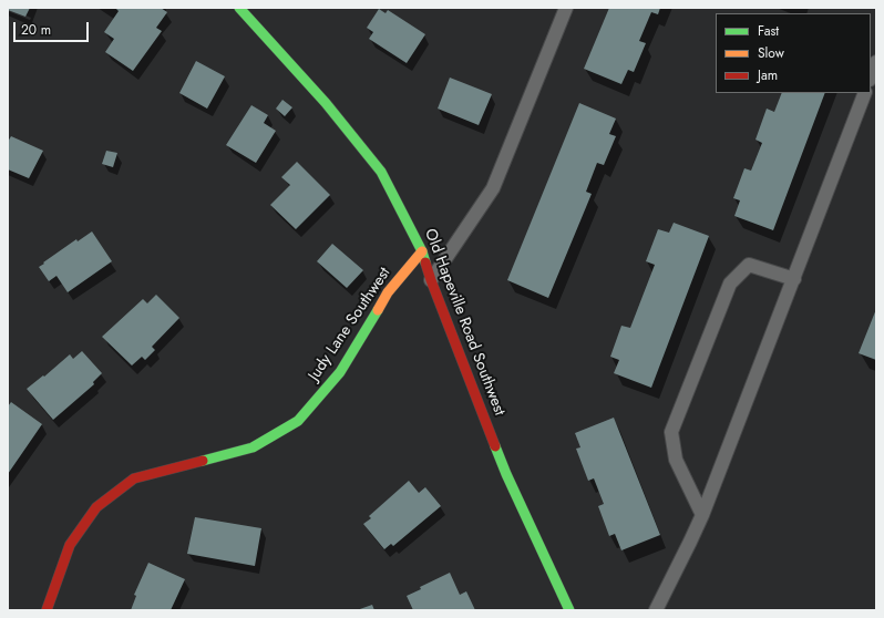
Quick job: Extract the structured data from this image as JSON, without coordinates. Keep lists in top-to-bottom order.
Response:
{
  "streets": {
    "street": ["Old Hapeville Road Southwest", "Judy Lane Southwest"]
  },
  "crossings": [
    ["Old Hapeville Road Southwest", "Judy Lane Southwest"]
  ],
  "legend": ["Fast", "Slow", "Jam"],
  "scale_bar": "20 m"
}
